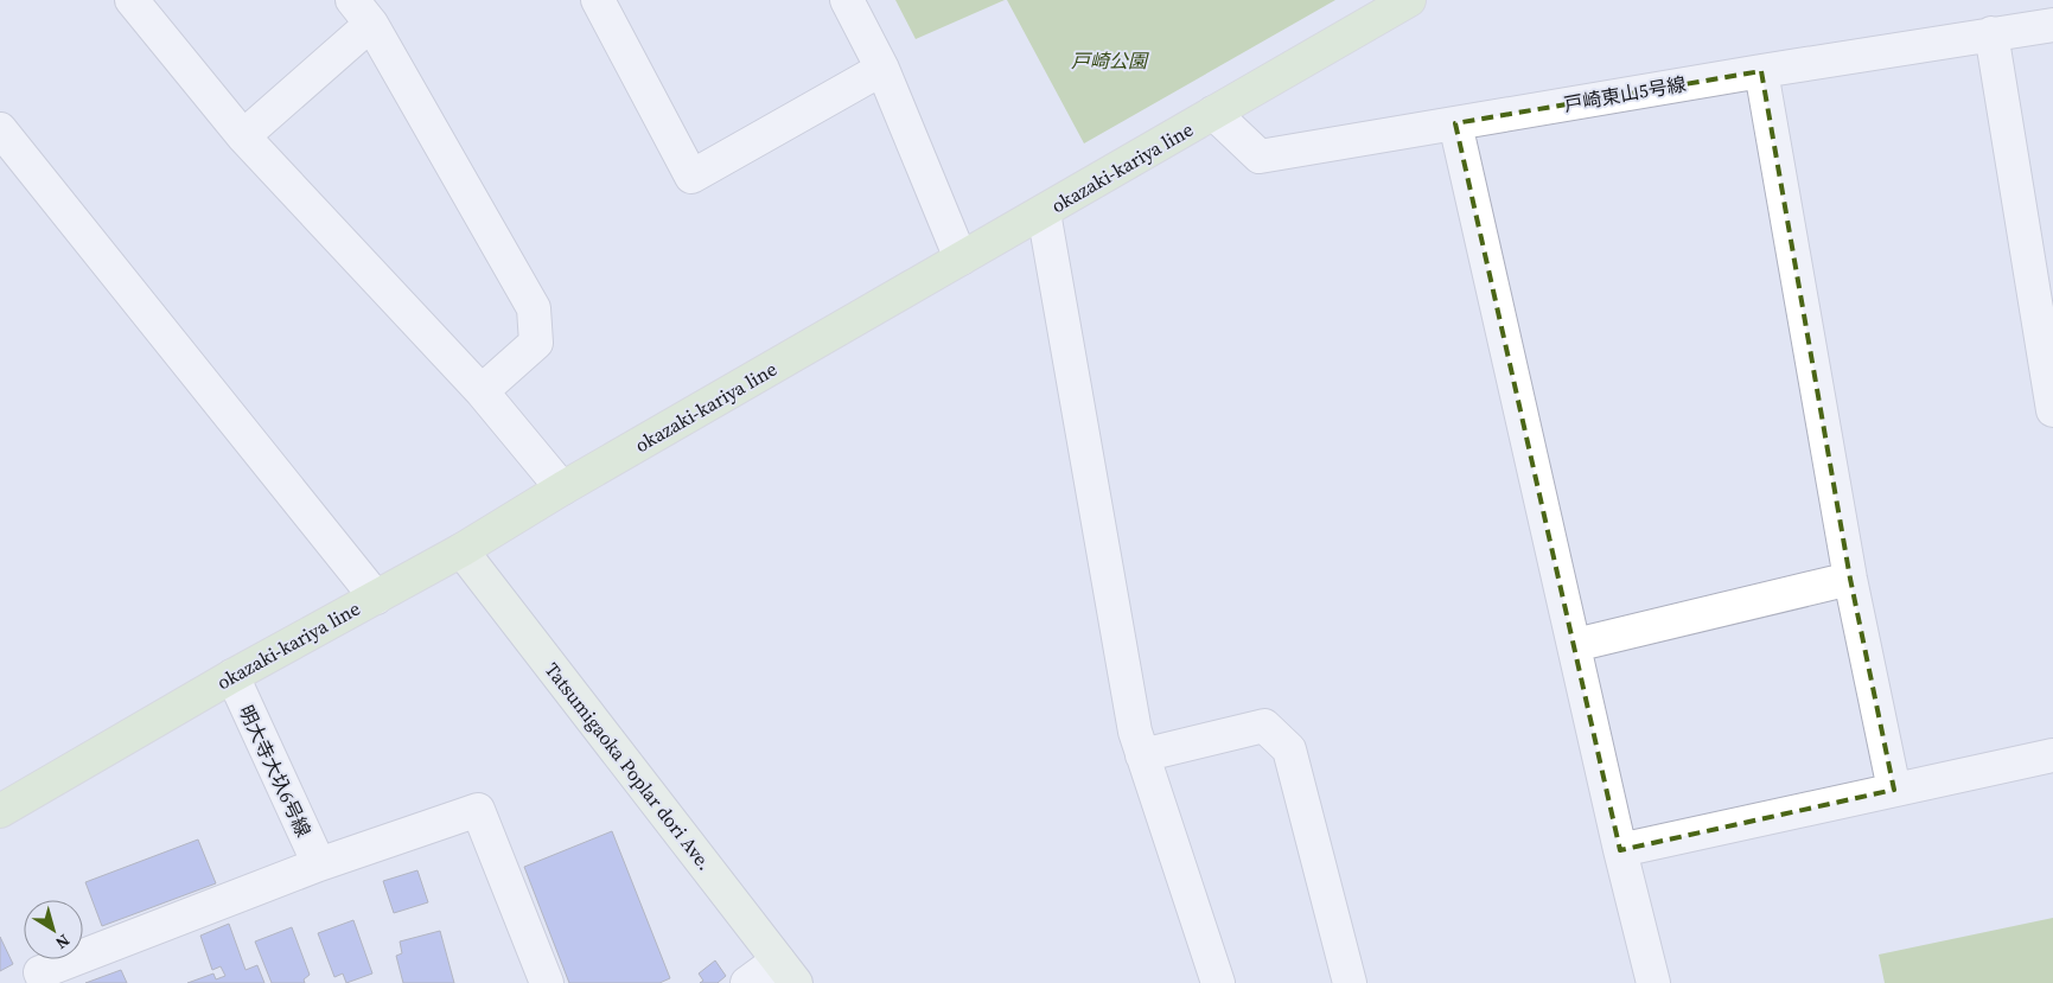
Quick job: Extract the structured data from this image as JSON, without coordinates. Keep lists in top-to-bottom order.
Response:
{
  "streets": {
    "main road": ["okazaki-kariya line"],
    "street": ["戸崎東山5号線", "Tatsumigaoka Poplar dori Ave.", "明大寺大圦6号線"]
  },
  "crossings": [
    ["戸崎東山5号線", "okazaki-kariya line"],
    ["okazaki-kariya line", "Tatsumigaoka Poplar dori Ave."],
    ["okazaki-kariya line", "明大寺大圦6号線"]
  ],
  "parks": ["戸崎公園"],
  "north": "bottom right"
}
